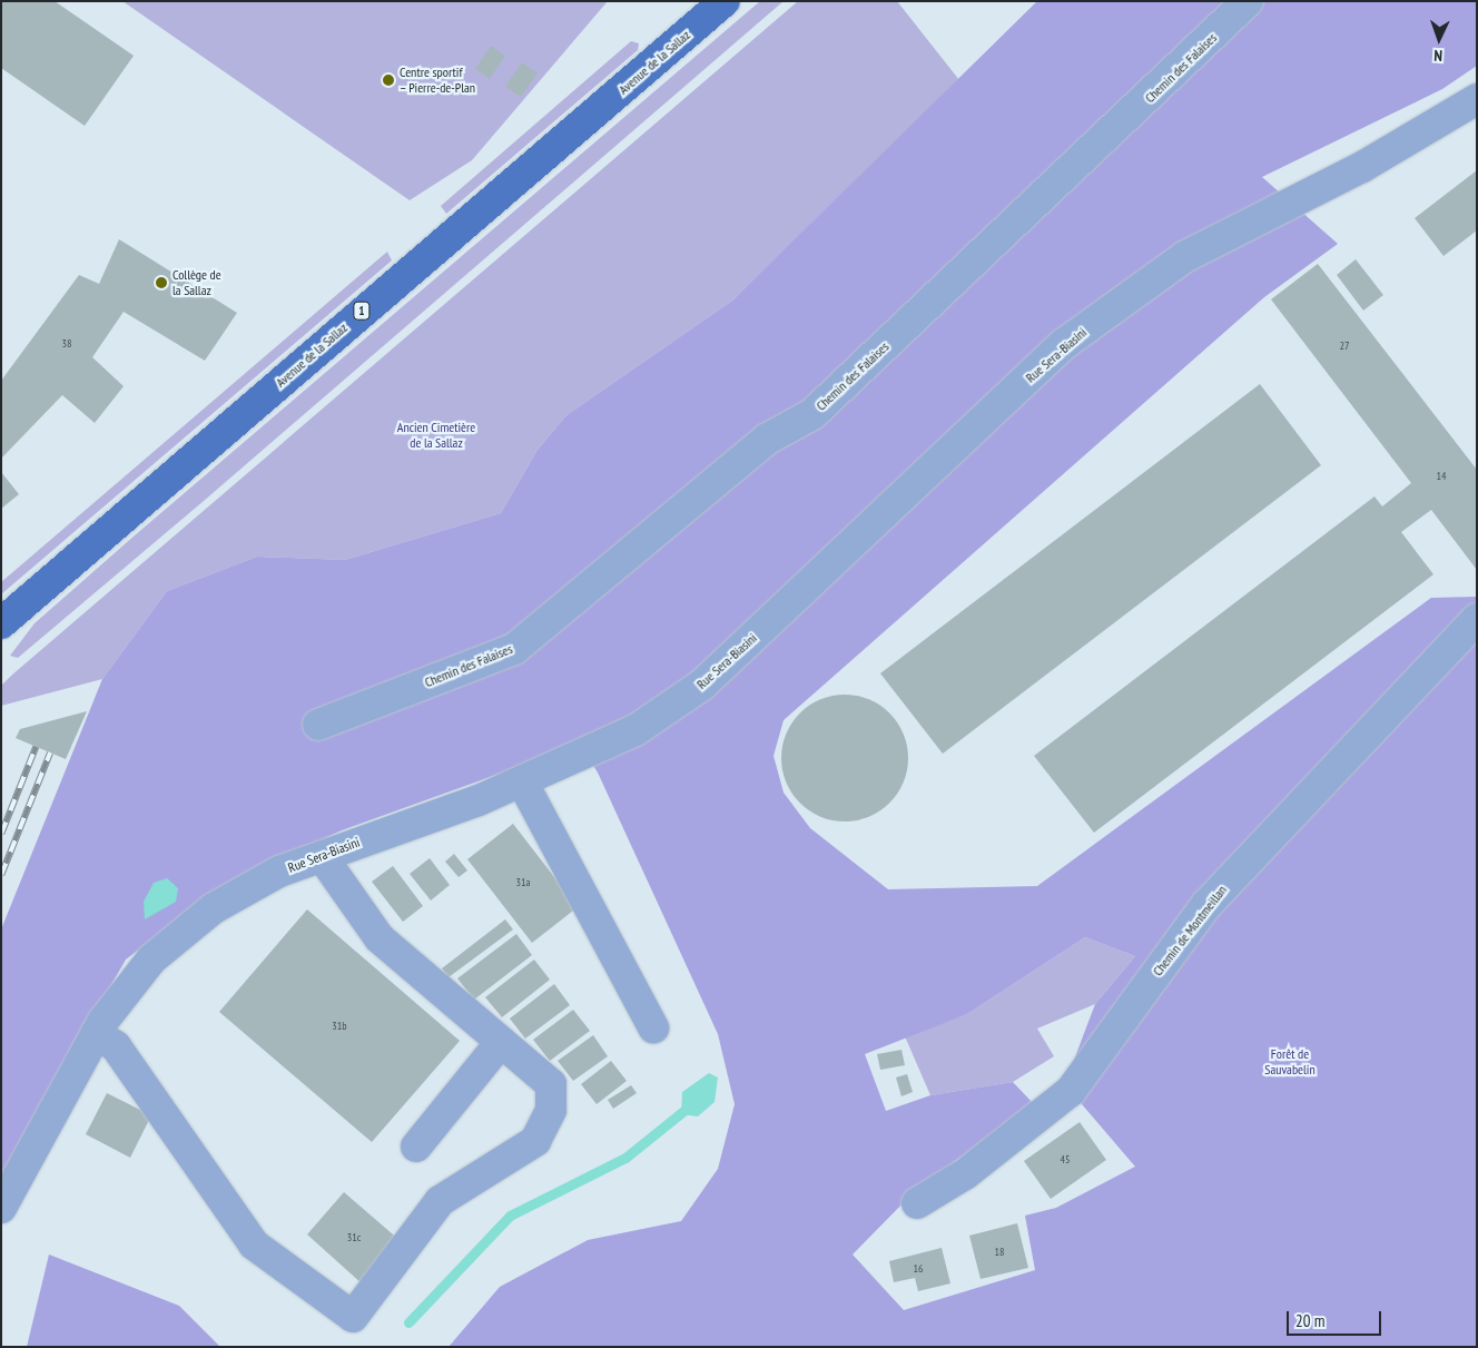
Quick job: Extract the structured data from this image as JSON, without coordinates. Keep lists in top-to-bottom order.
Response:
{
  "streets": {
    "main road": ["Avenue de la Sallaz", "1"],
    "street": ["Chemin des Falaises", "Rue Sera-Biasini", "Chemin de Montmeillan"]
  },
  "parks": ["Ancien Cimetière de la Sallaz", "Forêt de Sauvabelin"],
  "places": ["Centre sportif – Pierre-de-Plan", "Collège de la Sallaz"],
  "house_numbers": [
    "38",
    "27",
    "14",
    "31a",
    "31b",
    "45",
    "31c",
    "18",
    "16"
  ],
  "scale_bar": "20 m",
  "north": "bottom"
}
